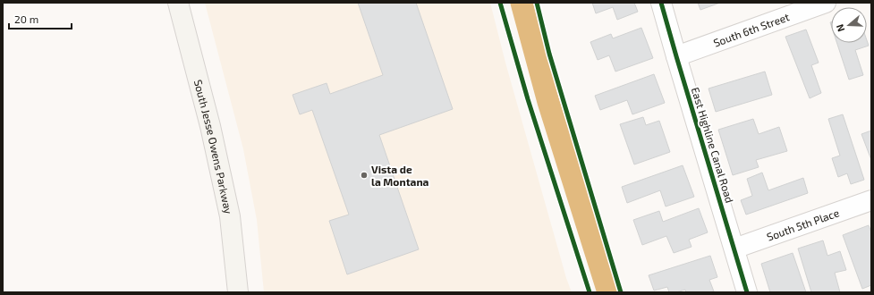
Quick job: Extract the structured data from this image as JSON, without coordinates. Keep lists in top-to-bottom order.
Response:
{
  "streets": {
    "street": [
      "South 6th Street",
      "East Highline Canal Road",
      "South Jesse Owens Parkway",
      "South 5th Place"
    ]
  },
  "crossings": [
    ["South 6th Street", "East Highline Canal Road"],
    ["East Highline Canal Road", "South 5th Place"]
  ],
  "places": ["Vista de la Montana"],
  "scale_bar": "20 m",
  "north": "left"
}
